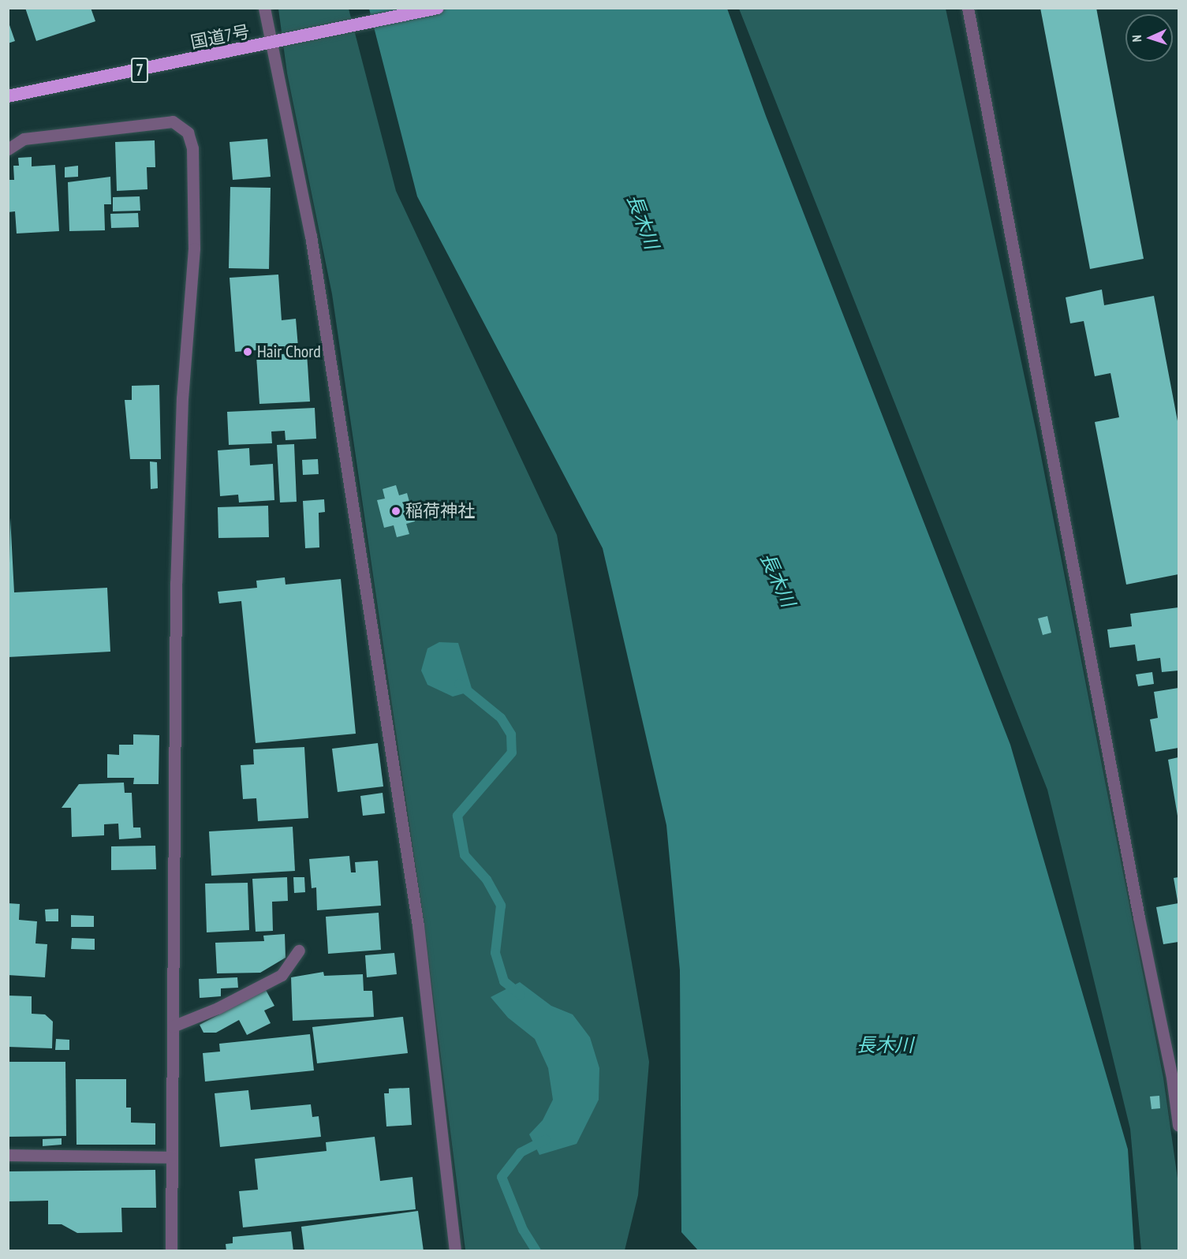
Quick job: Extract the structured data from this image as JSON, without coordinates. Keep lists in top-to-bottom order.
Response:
{
  "streets": {
    "highway": ["国道7号", "7"]
  },
  "water": ["長木川"],
  "places": ["Hair Chord", "稲荷神社"],
  "north": "left"
}
